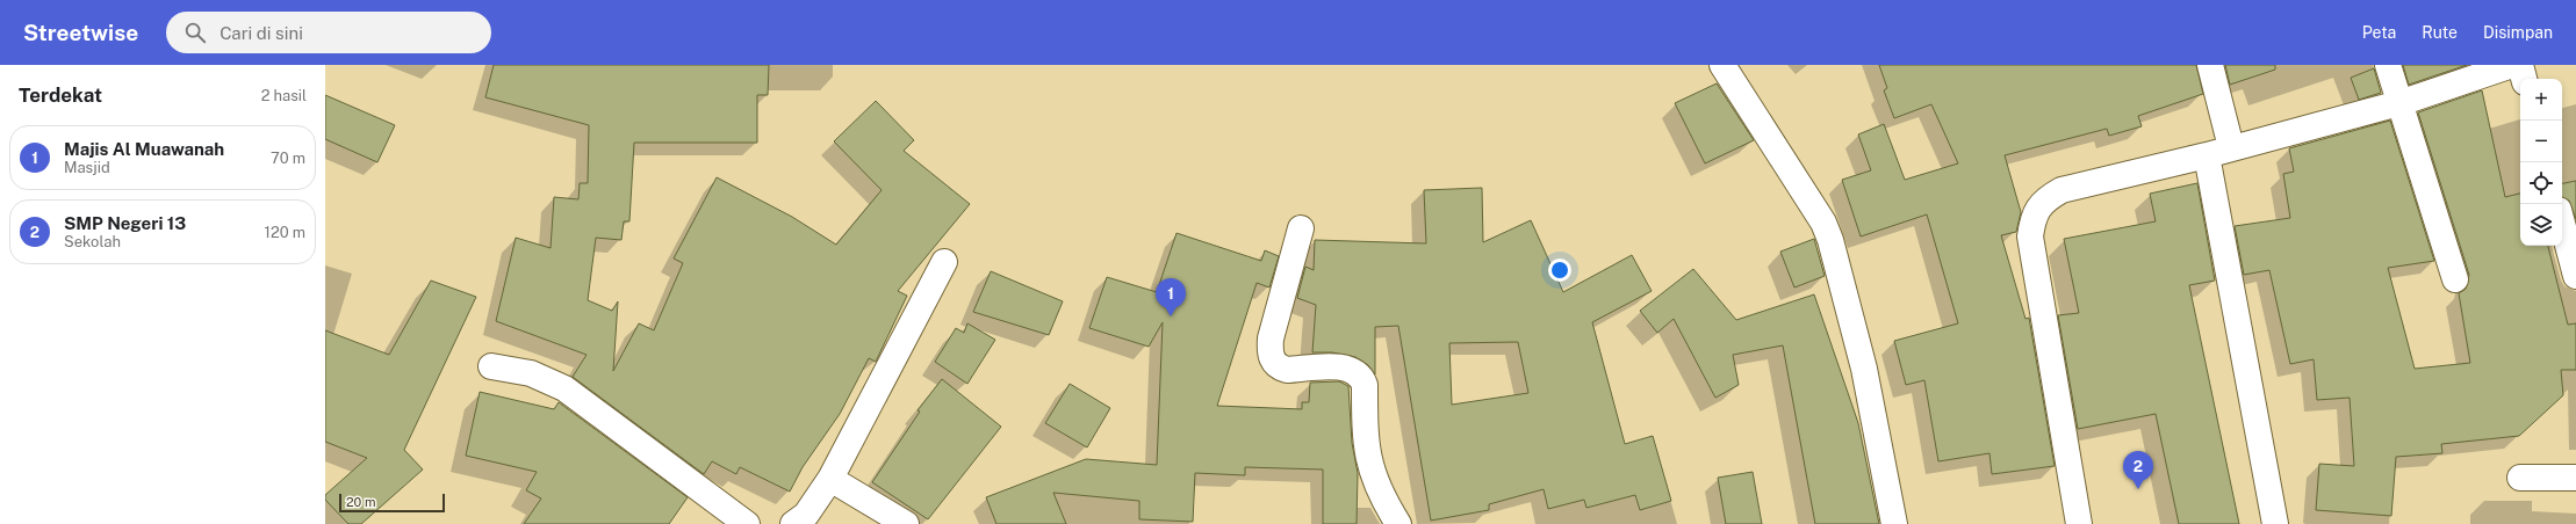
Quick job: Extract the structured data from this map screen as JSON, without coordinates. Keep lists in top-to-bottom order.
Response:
{
  "scale_bar": "20 m",
  "page": {
    "header": "Streetwise",
    "search": "Cari di sini",
    "nav": ["Peta", "Rute", "Disimpan"],
    "heading": ["Terdekat", "2 hasil"],
    "map_buttons": ["+", "−"],
    "list": [
      {
        "mark": "1",
        "name": "Majis Al Muawanah",
        "note": "Masjid",
        "value": "70 m"
      },
      {
        "mark": "2",
        "name": "SMP Negeri 13",
        "note": "Sekolah",
        "value": "120 m"
      }
    ],
    "pins": ["1", "2"],
    "scale": "20 m"
  }
}
